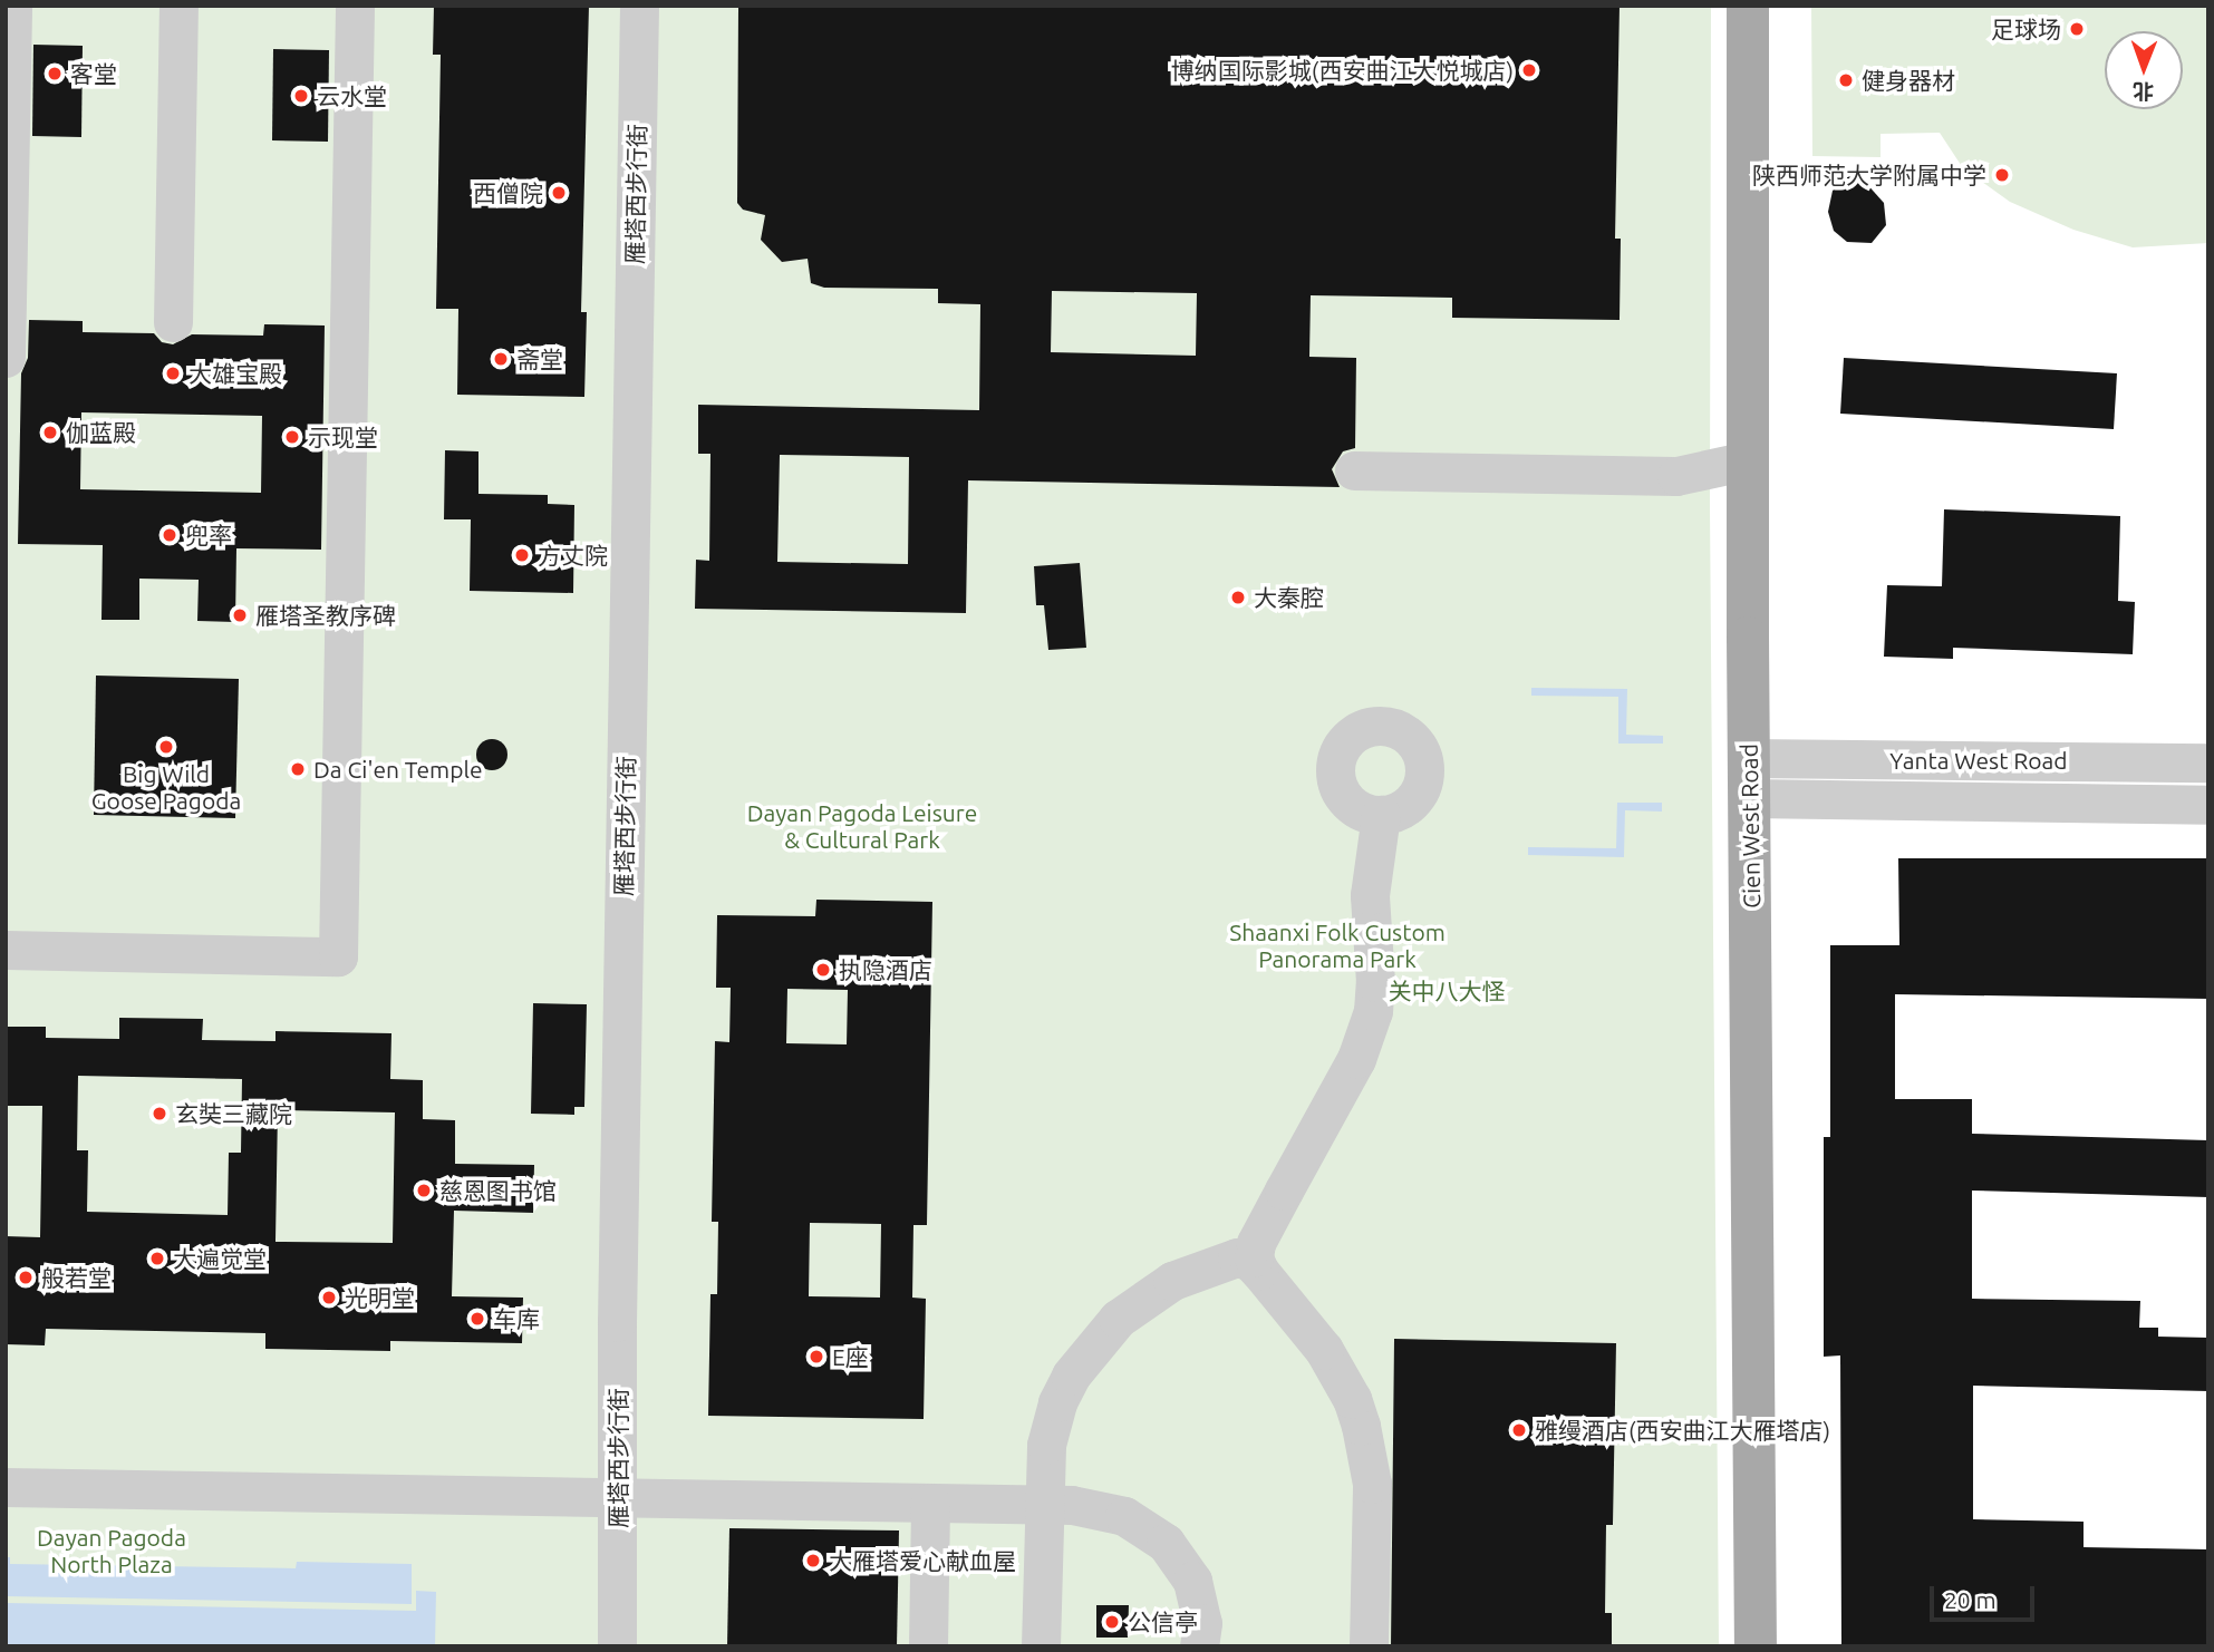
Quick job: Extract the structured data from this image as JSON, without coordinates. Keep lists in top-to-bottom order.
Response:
{
  "streets": {
    "main road": ["Cien West Road"],
    "street": ["雁塔西步行街", "Yanta West Road"]
  },
  "crossings": [
    ["Yanta West Road", "Cien West Road"]
  ],
  "parks": [
    "Dayan Pagoda Leisure & Cultural Park",
    "Shaanxi Folk Custom Panorama Park",
    "关中八大怪",
    "Dayan Pagoda North Plaza"
  ],
  "places": [
    "足球场",
    "博纳国际影城(西安曲江大悦城店)",
    "客堂",
    "健身器材",
    "云水堂",
    "陕西师范大学附属中学",
    "西僧院",
    "斋堂",
    "大雄宝殿",
    "伽蓝殿",
    "示现堂",
    "兜率",
    "方丈院",
    "大秦腔",
    "雁塔圣教序碑",
    "Big Wild Goose Pagoda",
    "Da Ci'en Temple",
    "执隐酒店",
    "玄奘三藏院",
    "慈恩图书馆",
    "大遍觉堂",
    "般若堂",
    "光明堂",
    "车库",
    "E座",
    "雅缦酒店(西安曲江大雁塔店)",
    "大雁塔爱心献血屋",
    "公信亭"
  ],
  "scale_bar": "20 m",
  "north": "bottom"
}
